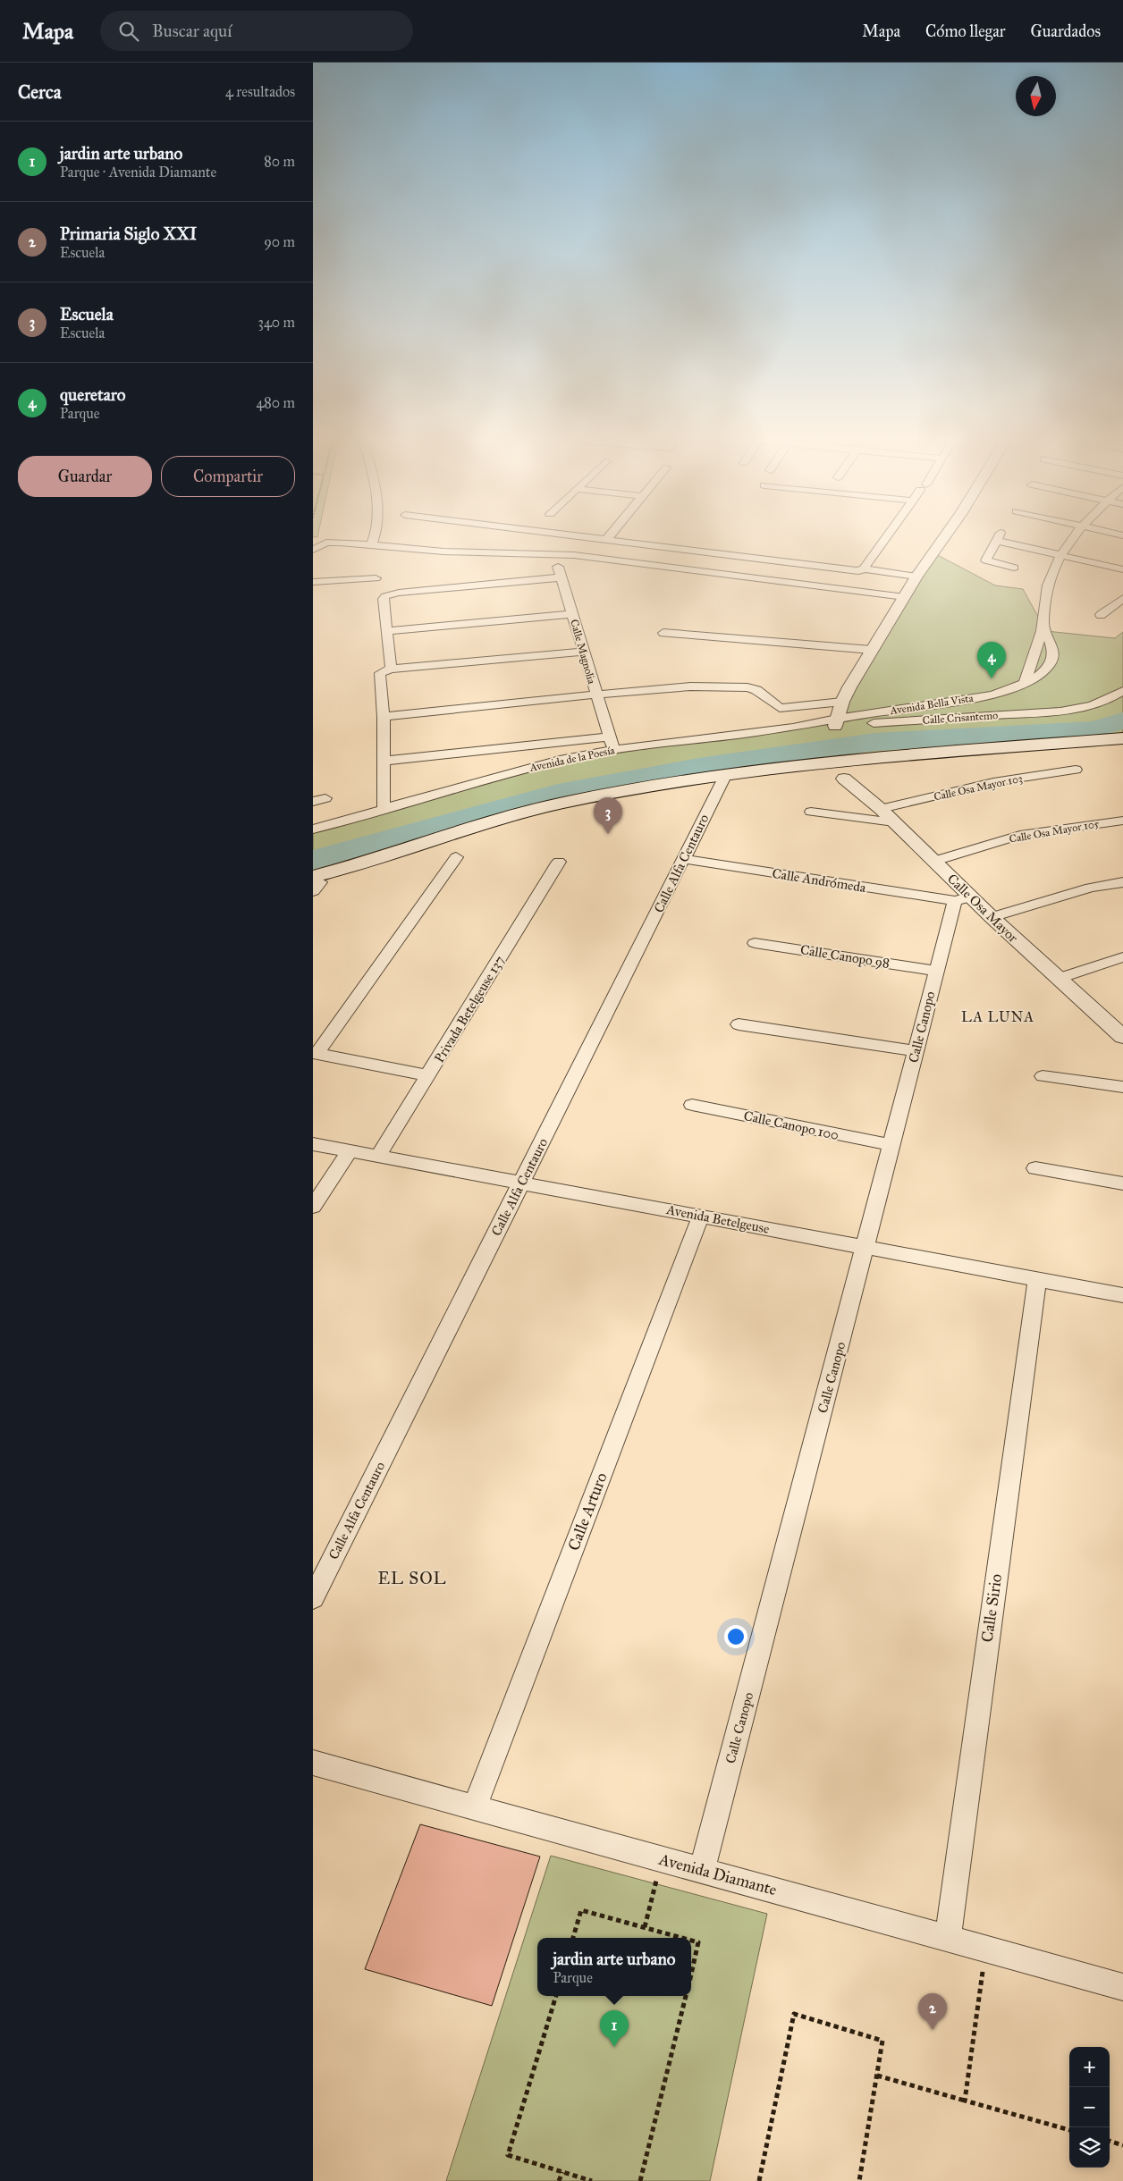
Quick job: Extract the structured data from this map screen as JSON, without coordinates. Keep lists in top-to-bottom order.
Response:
{
  "streets": {
    "street": [
      "Calle Magnolia",
      "Avenida Bella Vista",
      "Calle Crisantemo",
      "Avenida de la Poesía",
      "Calle Osa Mayor 103",
      "Calle Osa Mayor 105",
      "Calle Alfa Centauro",
      "Calle Andrómeda",
      "Calle Osa Mayor",
      "Calle Canopo 98",
      "Privada Betelgeuse 137",
      "Calle Canopo",
      "Calle Canopo 100",
      "Avenida Betelgeuse",
      "Calle Arturo",
      "Calle Sirio",
      "Avenida Diamante"
    ]
  },
  "crossings": [
    ["Calle Magnolia", "Avenida de la Poesía"],
    ["Avenida Bella Vista", "Calle Crisantemo"],
    ["Avenida Bella Vista", "Avenida de la Poesía"],
    ["Calle Crisantemo", "Avenida de la Poesía"],
    ["Calle Osa Mayor 103", "Calle Osa Mayor"],
    ["Calle Osa Mayor 105", "Calle Osa Mayor"],
    ["Calle Alfa Centauro", "Calle Andrómeda"],
    ["Calle Alfa Centauro", "Avenida Betelgeuse"],
    ["Calle Andrómeda", "Calle Osa Mayor"],
    ["Calle Andrómeda", "Calle Canopo"],
    ["Calle Osa Mayor", "Calle Canopo"],
    ["Calle Canopo 98", "Calle Canopo"],
    ["Privada Betelgeuse 137", "Avenida Betelgeuse"],
    ["Calle Canopo", "Calle Canopo 100"],
    ["Calle Canopo", "Avenida Betelgeuse"],
    ["Calle Canopo", "Avenida Diamante"],
    ["Avenida Betelgeuse", "Calle Arturo"],
    ["Avenida Betelgeuse", "Calle Sirio"],
    ["Calle Arturo", "Avenida Diamante"],
    ["Calle Sirio", "Avenida Diamante"]
  ],
  "districts": ["LA LUNA", "EL SOL"],
  "north": "bottom",
  "page": {
    "header": "Mapa",
    "search": "Buscar aquí",
    "nav": ["Mapa", "Cómo llegar", "Guardados"],
    "heading": ["Cerca", "4 resultados"],
    "list": [
      {
        "mark": "1",
        "name": "jardin arte urbano",
        "note": "Parque · Avenida Diamante",
        "value": "80 m"
      },
      {
        "mark": "2",
        "name": "Primaria Siglo XXI",
        "note": "Escuela",
        "value": "90 m"
      },
      {
        "mark": "3",
        "name": "Escuela",
        "note": "Escuela",
        "value": "340 m"
      },
      {
        "mark": "4",
        "name": "queretaro",
        "note": "Parque",
        "value": "480 m"
      }
    ],
    "buttons": ["Guardar", "Compartir"],
    "pins": [
      "4",
      "3",
      "2",
      "1"
    ],
    "popup": ["jardin arte urbano", "Parque"],
    "map_buttons": ["+", "−"]
  }
}
